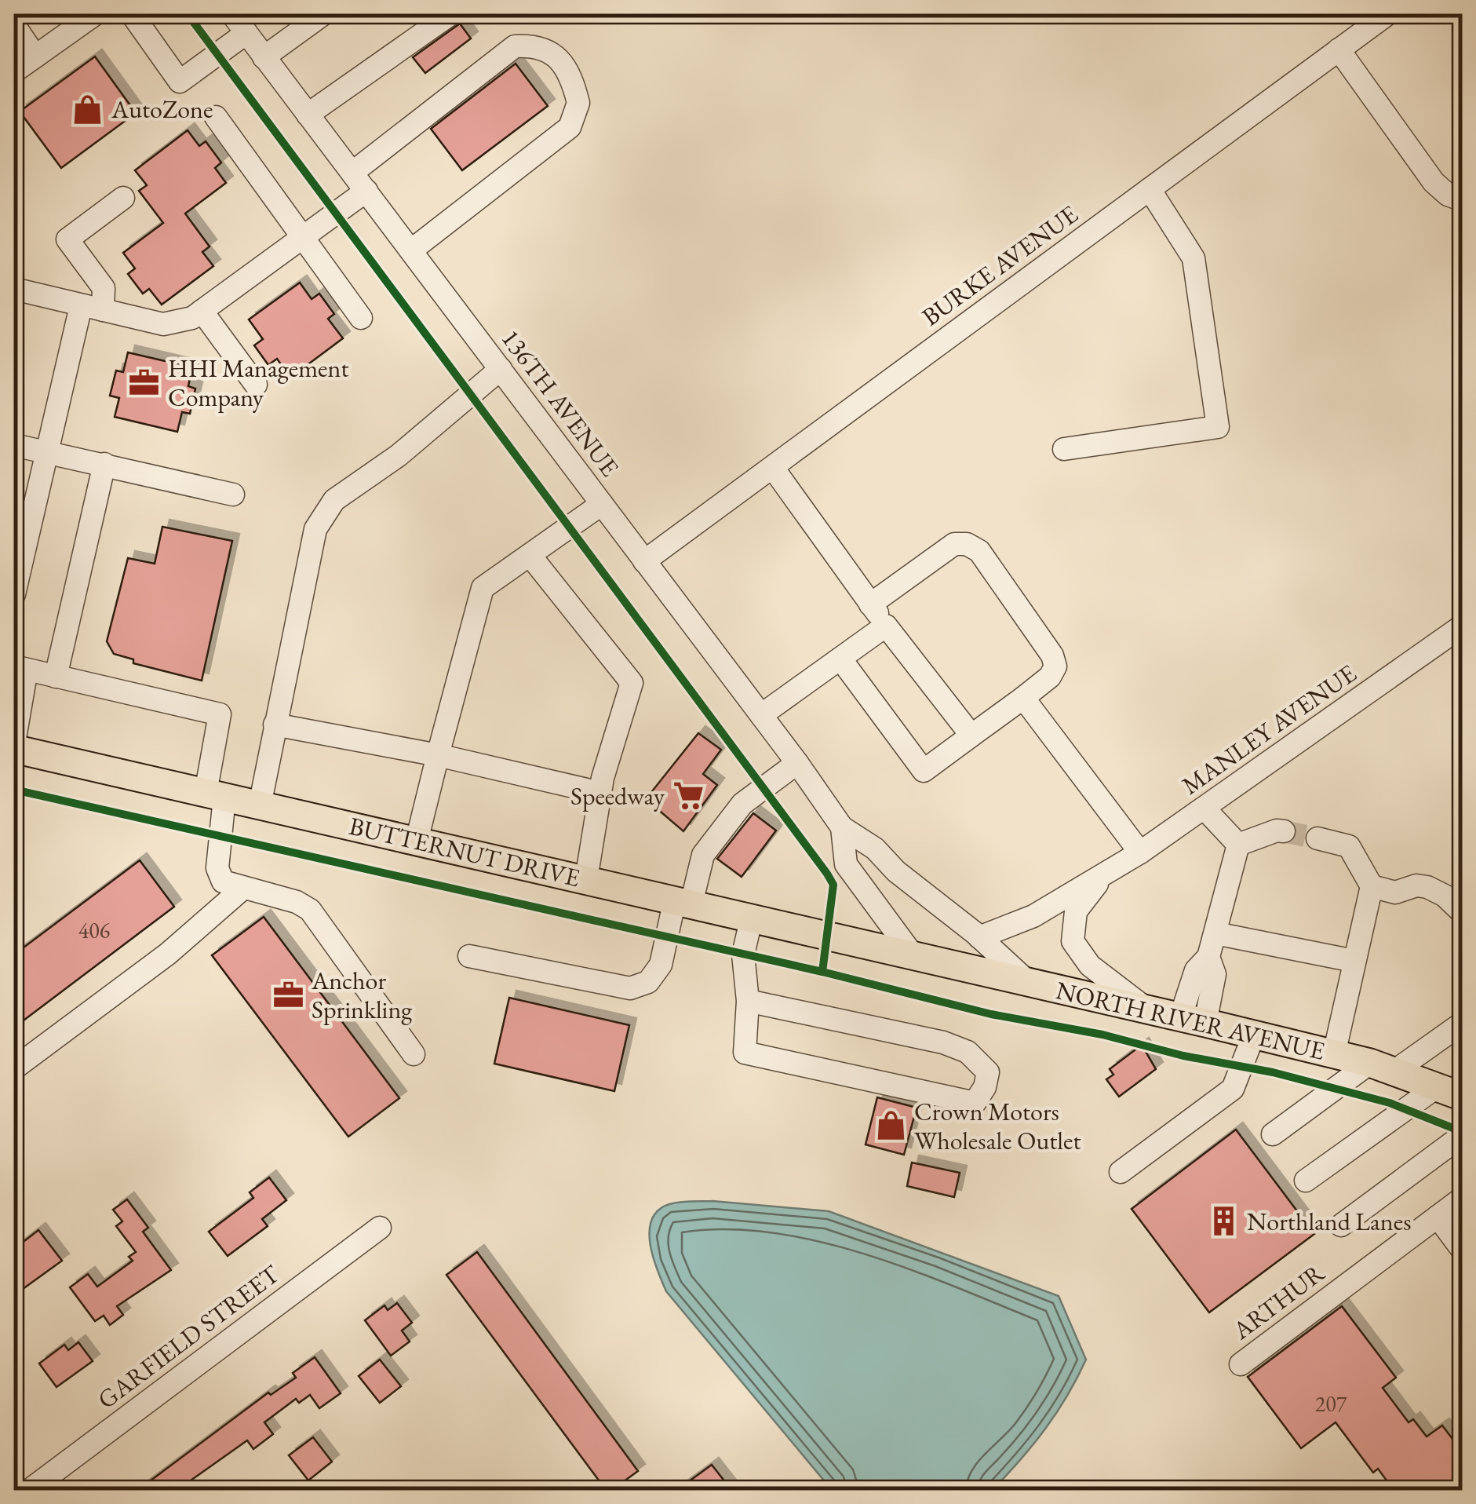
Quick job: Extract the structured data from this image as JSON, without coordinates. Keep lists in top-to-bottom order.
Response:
{
  "streets": {
    "main road": ["BUTTERNUT DRIVE", "NORTH RIVER AVENUE"],
    "street": [
      "BURKE AVENUE",
      "136TH AVENUE",
      "MANLEY AVENUE",
      "ARTHUR",
      "GARFIELD STREET"
    ]
  },
  "crossings": [
    ["BURKE AVENUE", "136TH AVENUE"],
    ["136TH AVENUE", "MANLEY AVENUE"],
    ["136TH AVENUE", "BUTTERNUT DRIVE"],
    ["136TH AVENUE", "NORTH RIVER AVENUE"],
    ["MANLEY AVENUE", "NORTH RIVER AVENUE"],
    ["BUTTERNUT DRIVE", "NORTH RIVER AVENUE"]
  ],
  "places": {
    "shop": ["AutoZone", "Crown Motors Wholesale Outlet"],
    "office": ["HHI Management Company", "Anchor Sprinkling"],
    "supermarket": ["Speedway"],
    "building": ["Northland Lanes"]
  },
  "house_numbers": ["406", "207"]
}
